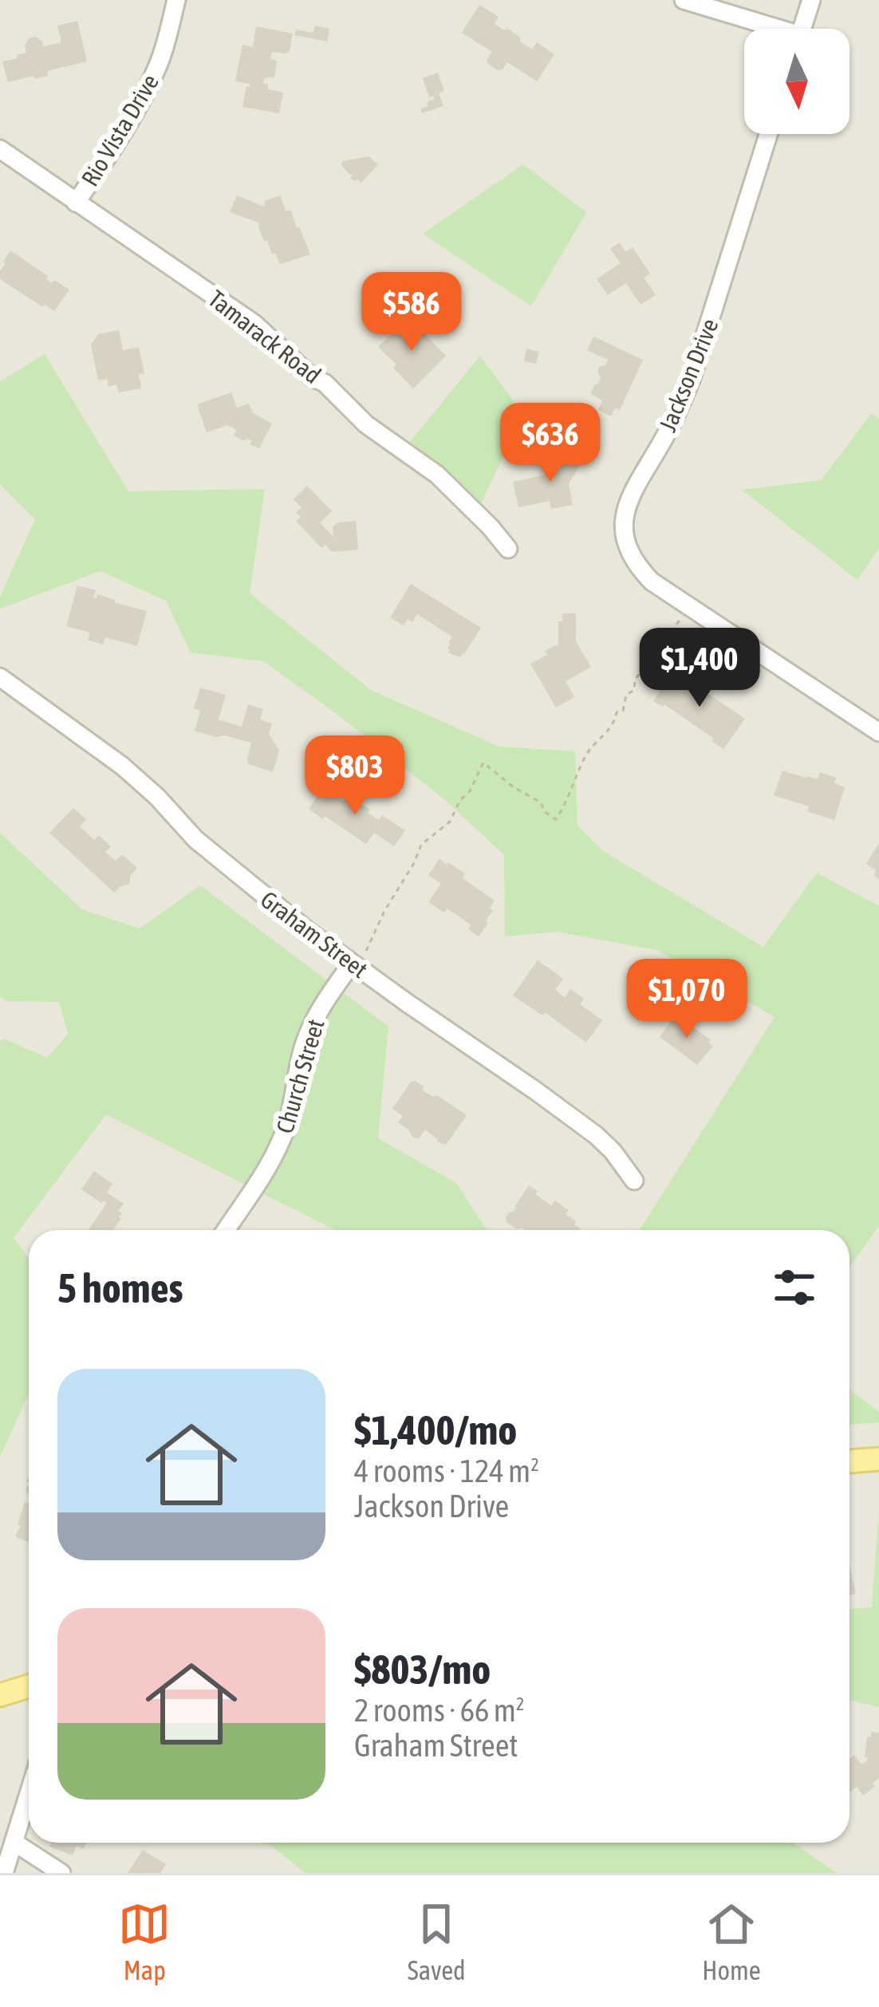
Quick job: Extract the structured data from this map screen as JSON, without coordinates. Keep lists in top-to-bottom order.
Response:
{
  "streets": {
    "street": [
      "Rio Vista Drive",
      "Tamarack Road",
      "Jackson Drive",
      "Graham Street",
      "Church Street"
    ]
  },
  "crossings": [
    ["Rio Vista Drive", "Tamarack Road"],
    ["Graham Street", "Church Street"]
  ],
  "north": "bottom",
  "page": {
    "price": [
      "$586",
      "$636",
      "$1,400",
      "$803",
      "$1,070"
    ],
    "heading": "5 homes",
    "list": [
      {
        "name": "$1,400/mo",
        "note": "4 rooms · 124 m² · Jackson Drive"
      },
      {
        "name": "$803/mo",
        "note": "2 rooms · 66 m² · Graham Street"
      }
    ],
    "tabs": ["Map", "Saved", "Home"]
  }
}
